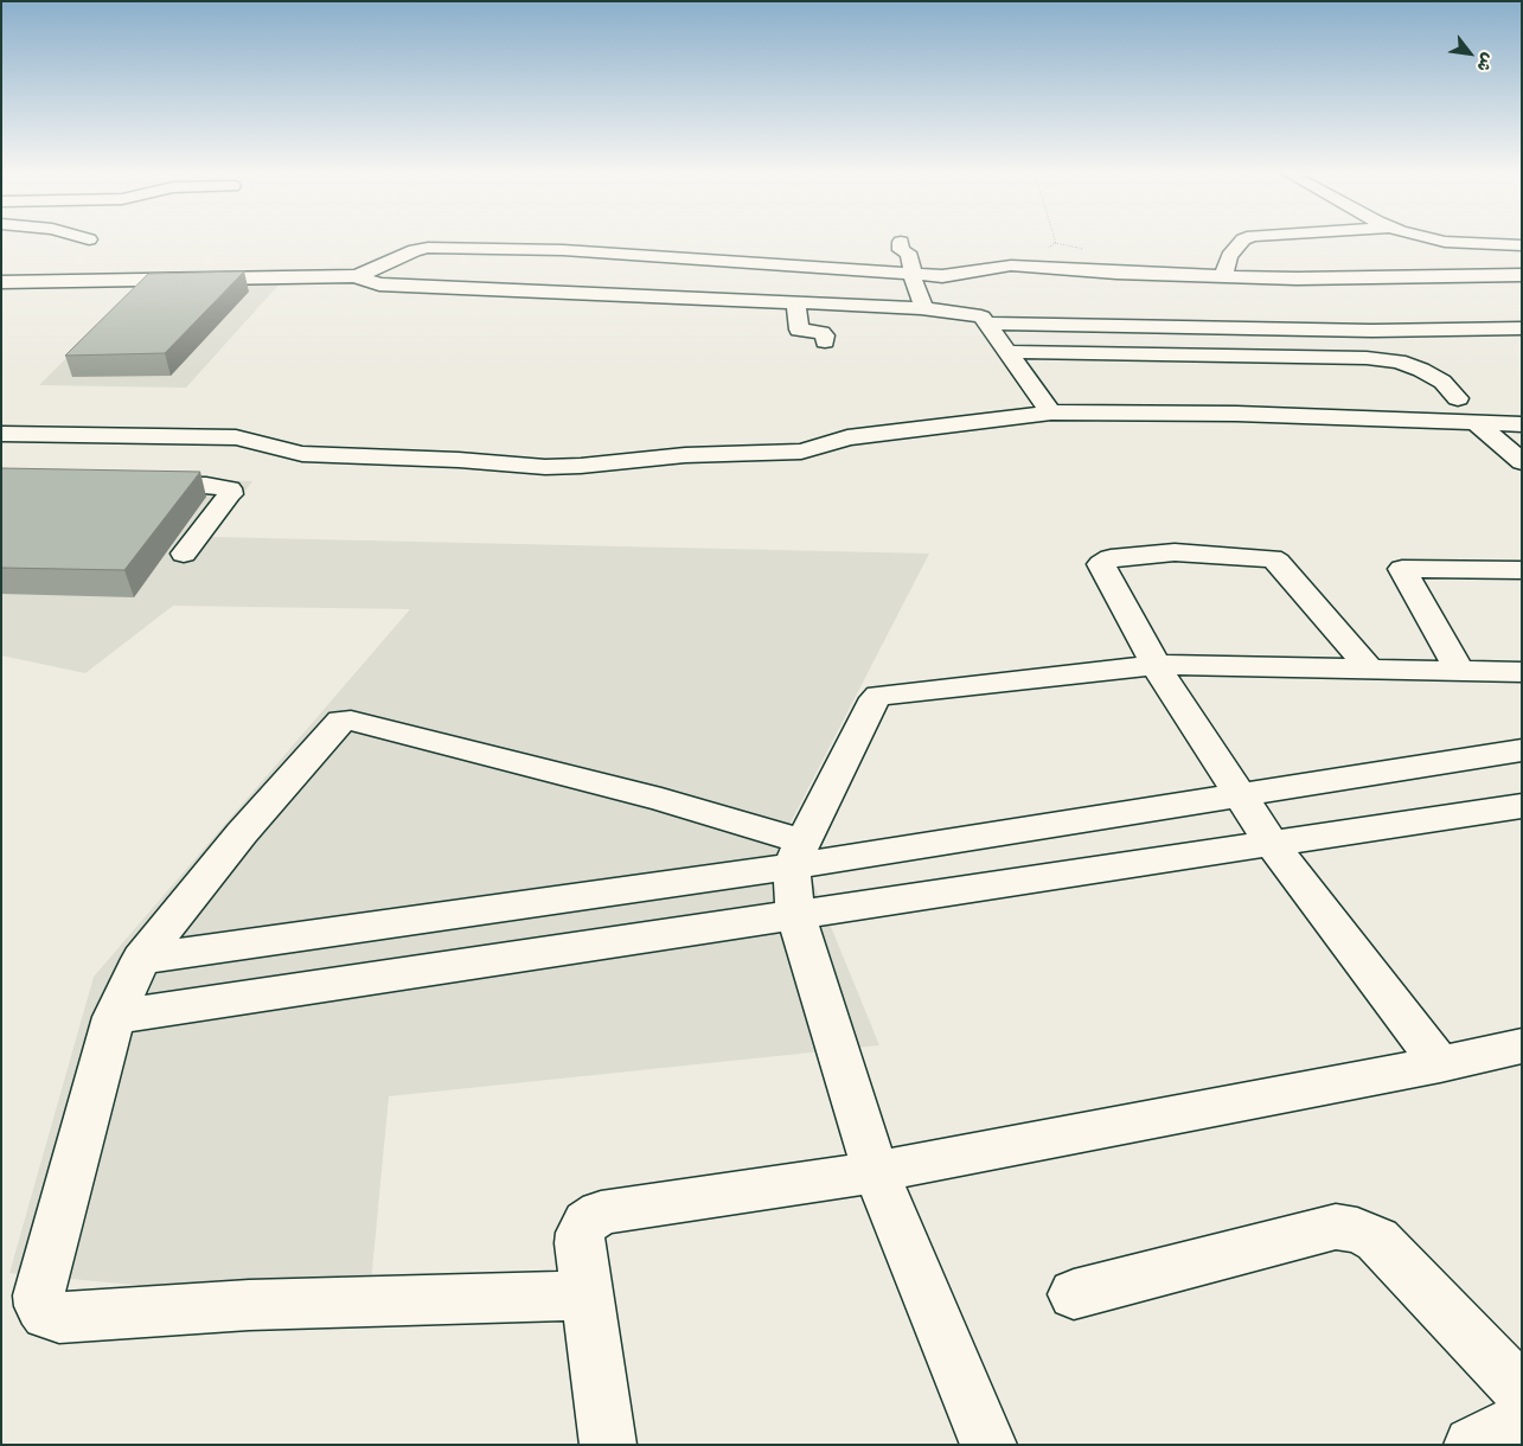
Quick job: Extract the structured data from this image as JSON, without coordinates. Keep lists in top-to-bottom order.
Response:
{
  "north": "bottom right"
}
